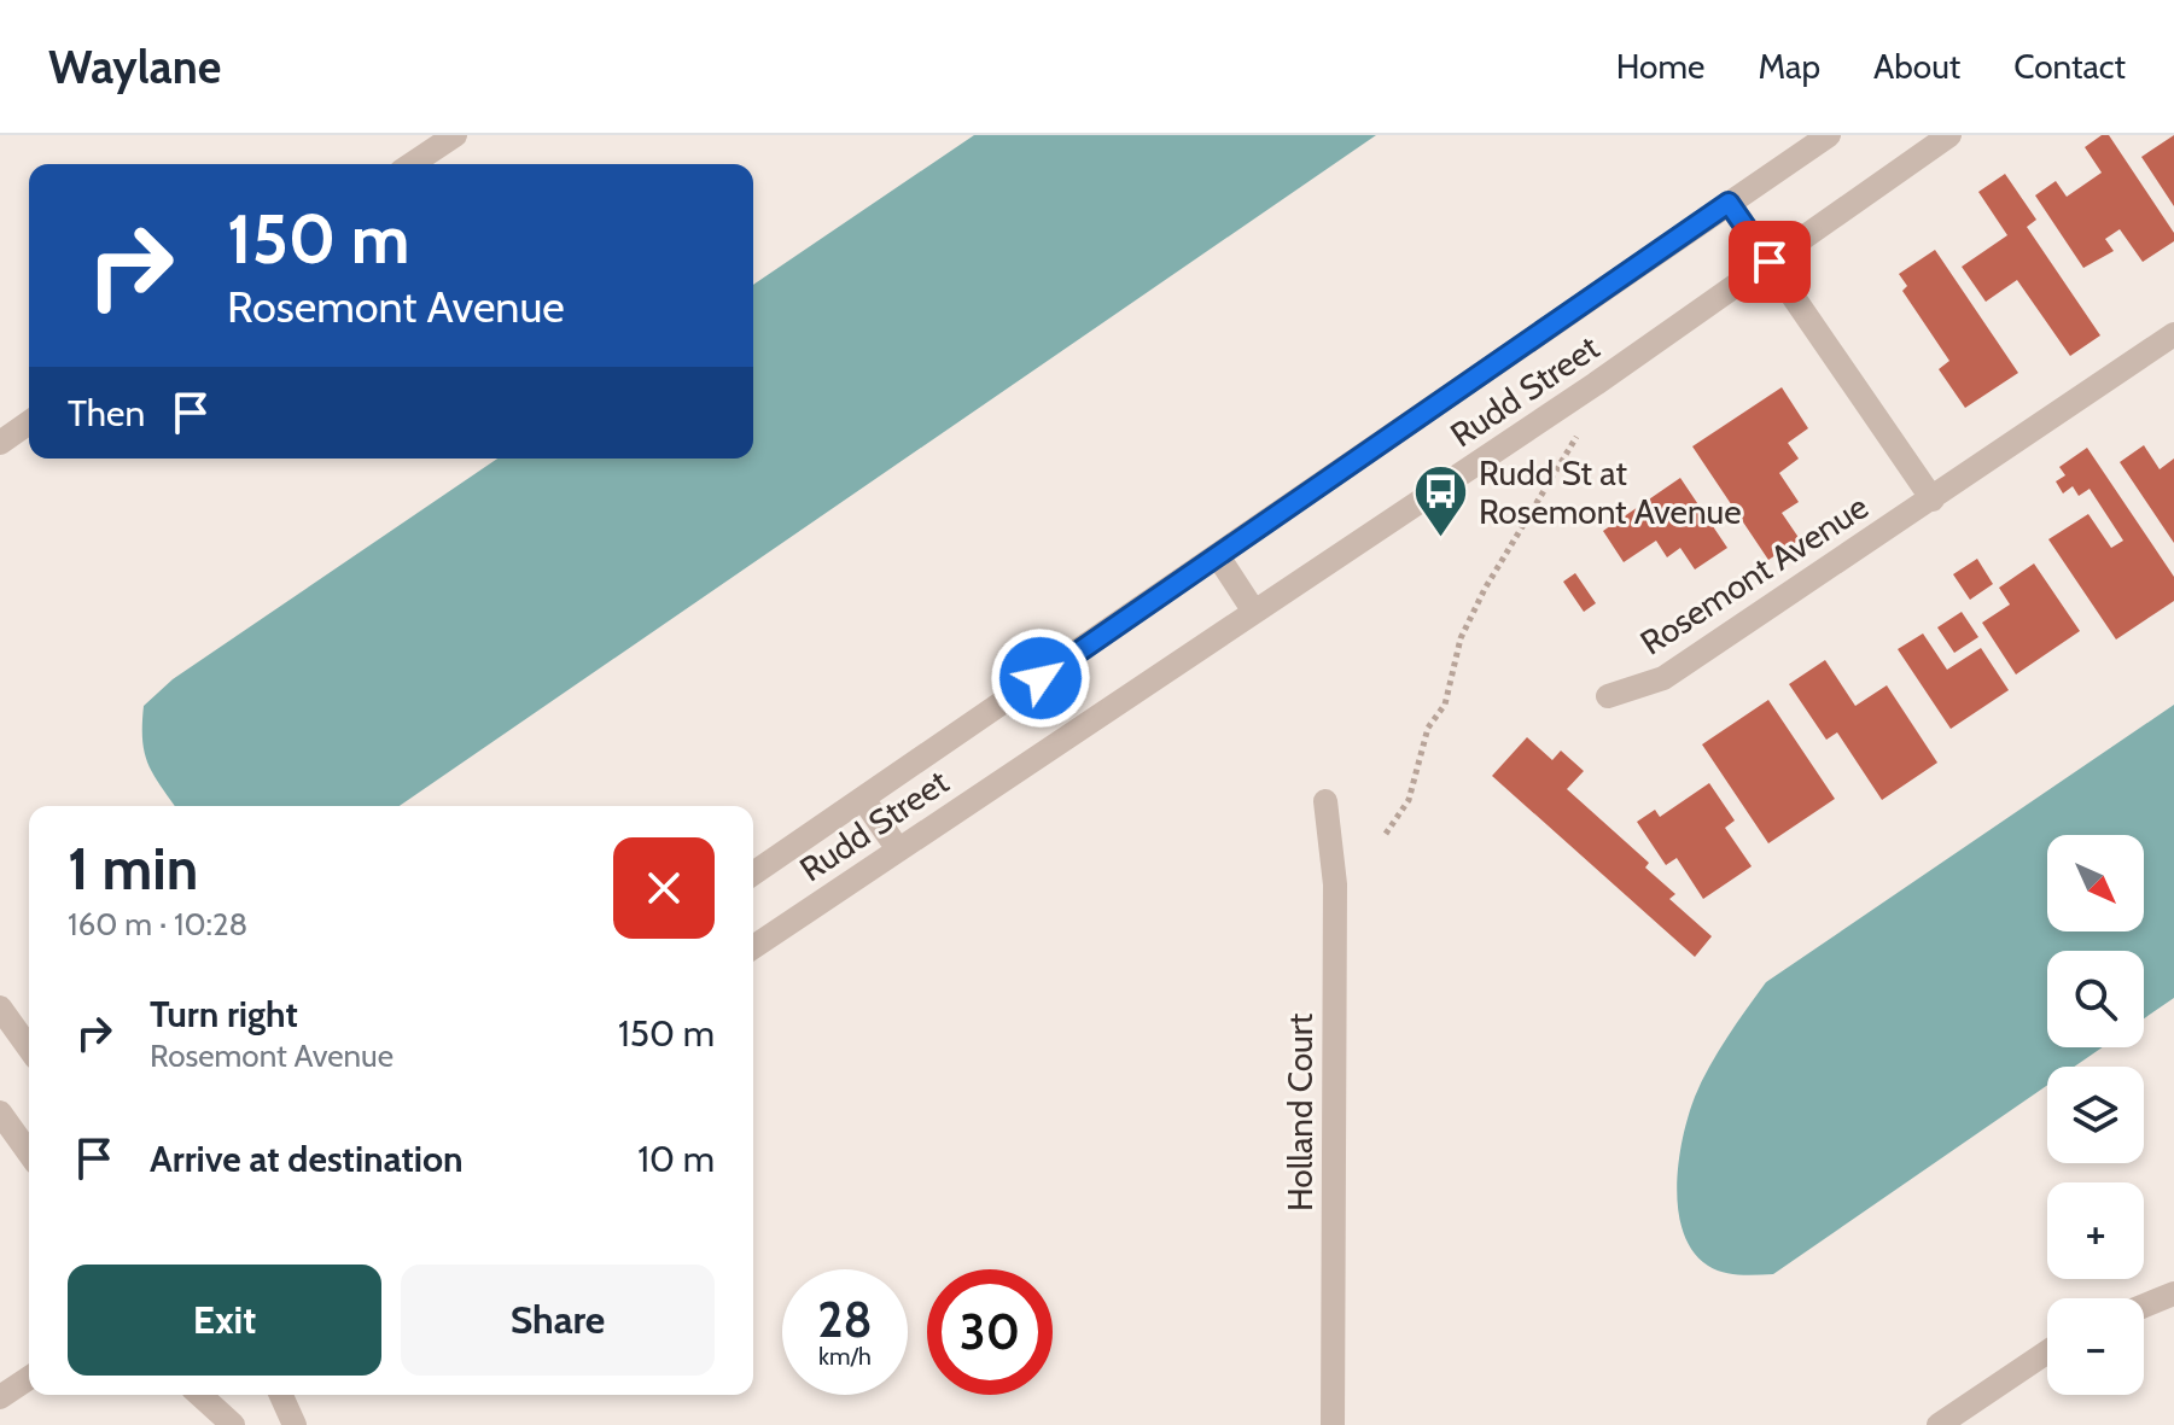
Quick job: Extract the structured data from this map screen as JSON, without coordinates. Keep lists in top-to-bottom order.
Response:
{
  "streets": {
    "street": ["Rudd Street", "Rosemont Avenue", "Holland Court"]
  },
  "places": {
    "bus stop": ["Rudd St at Rosemont Avenue"]
  },
  "north": "bottom right",
  "page": {
    "header": "Waylane",
    "nav": [
      "Home",
      "Map",
      "About",
      "Contact"
    ],
    "turn": ["150 m", "Rosemont Avenue"],
    "then": "Then",
    "heading": ["1 min", "160 m · 10:28"],
    "map_buttons": ["+", "−"],
    "list": [
      {
        "name": "Turn right",
        "note": "Rosemont Avenue",
        "value": "150 m"
      },
      {
        "name": "Arrive at destination",
        "value": "10 m"
      }
    ],
    "buttons": ["Exit", "Share"],
    "speed": "28 km/h",
    "limit": "30"
  }
}
